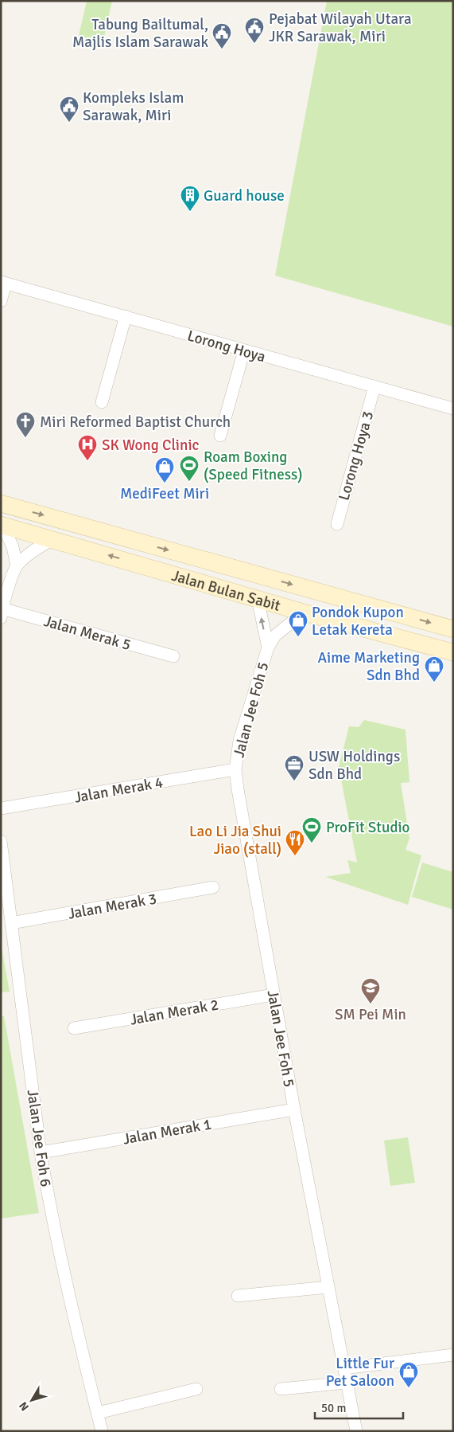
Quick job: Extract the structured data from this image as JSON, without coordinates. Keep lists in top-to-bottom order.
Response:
{
  "streets": {
    "main road": ["Jalan Bulan Sabit"],
    "street": [
      "Lorong Hoya",
      "Lorong Hoya 3",
      "Jalan Merak 5",
      "Jalan Jee Foh 5",
      "Jalan Merak 4",
      "Jalan Merak 3",
      "Jalan Merak 2",
      "Jalan Merak 1",
      "Jalan Jee Foh 6"
    ]
  },
  "crossings": [
    ["Lorong Hoya", "Lorong Hoya 3"],
    ["Jalan Bulan Sabit", "Jalan Jee Foh 5"],
    ["Jalan Jee Foh 5", "Jalan Merak 4"],
    ["Jalan Jee Foh 5", "Jalan Merak 2"],
    ["Jalan Jee Foh 5", "Jalan Merak 1"],
    ["Jalan Merak 3", "Jalan Jee Foh 6"],
    ["Jalan Merak 1", "Jalan Jee Foh 6"]
  ],
  "places": {
    "public building": ["Pejabat Wilayah Utara JKR Sarawak, Miri", "Tabung Bailtumal, Majlis Islam Sarawak", "Kompleks Islam Sarawak, Miri"],
    "building": ["Guard house"],
    "church": ["Miri Reformed Baptist Church"],
    "hospital": ["SK Wong Clinic"],
    "sports": ["Roam Boxing (Speed Fitness)", "ProFit Studio"],
    "shop": [
      "MediFeet Miri",
      "Pondok Kupon Letak Kereta",
      "Aime Marketing Sdn Bhd",
      "Little Fur Pet Saloon"
    ],
    "office": ["USW Holdings Sdn Bhd"],
    "restaurant": ["Lao Li Jia Shui Jiao (stall)"],
    "school or university": ["SM Pei Min"]
  },
  "scale_bar": "50 m",
  "north": "bottom left"
}
